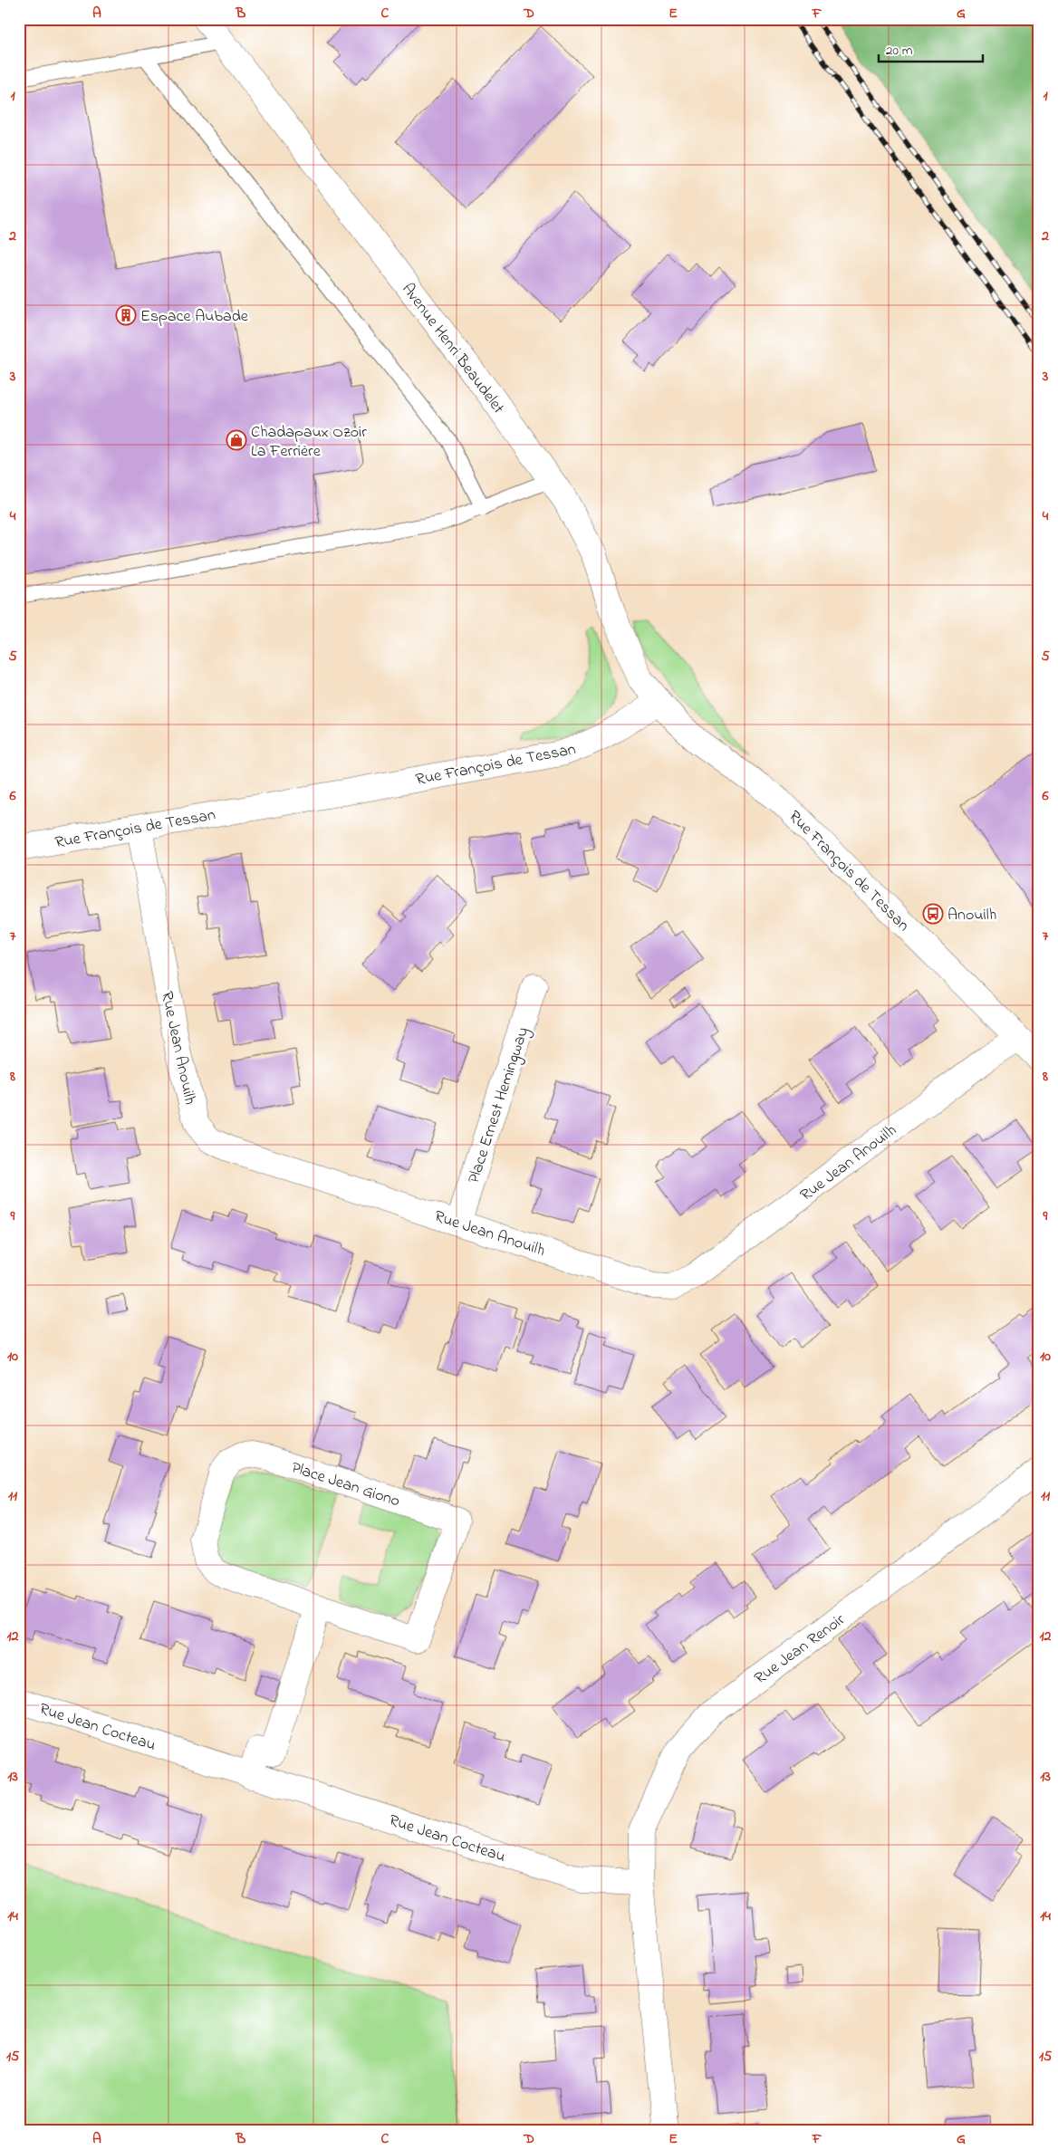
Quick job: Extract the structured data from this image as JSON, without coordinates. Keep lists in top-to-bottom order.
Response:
{
  "streets": {
    "street": [
      "Avenue Henri Beaudelet",
      "Rue François de Tessan",
      "Rue Jean Anouilh",
      "Place Ernest Hemingway",
      "Place Jean Giono",
      "Rue Jean Renoir",
      "Rue Jean Cocteau"
    ]
  },
  "crossings": [
    ["Avenue Henri Beaudelet", "Rue François de Tessan"],
    ["Rue François de Tessan", "Rue Jean Anouilh"],
    ["Rue Jean Anouilh", "Place Ernest Hemingway"],
    ["Rue Jean Renoir", "Rue Jean Cocteau"]
  ],
  "places": {
    "building": ["Espace Aubade"],
    "shop": ["Chadapaux Ozoir La Ferrière"],
    "bus stop": ["Anouilh"]
  },
  "scale_bar": "20 m",
  "grid": {
    "columns": [
      "A",
      "B",
      "C",
      "D",
      "E",
      "F",
      "G"
    ],
    "rows": [
      "1",
      "2",
      "3",
      "4",
      "5",
      "6",
      "7",
      "8",
      "9",
      "10",
      "11",
      "12",
      "13",
      "14",
      "15"
    ]
  }
}
